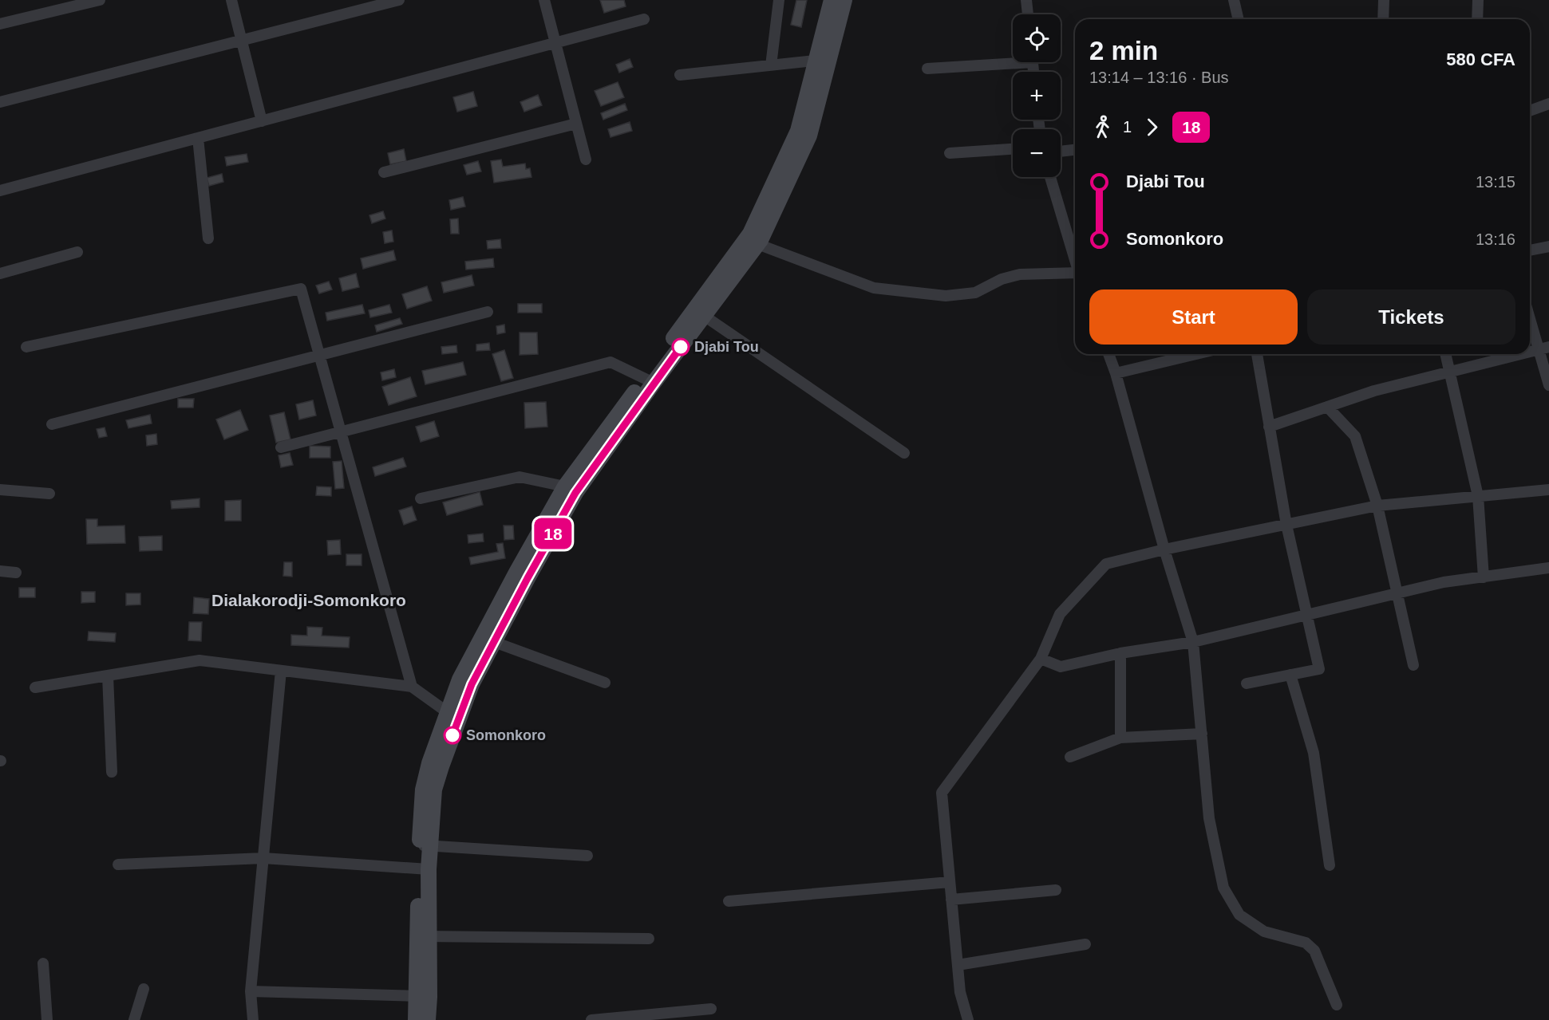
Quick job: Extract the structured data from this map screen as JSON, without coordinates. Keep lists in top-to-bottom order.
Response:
{
  "districts": ["Dialakorodji-Somonkoro"],
  "places": ["Djabi Tou", "Somonkoro"],
  "lines": ["bus line 18"],
  "page": {
    "on_map": "18",
    "map_buttons": ["+", "−"],
    "heading": ["2 min", "13:14 – 13:16 · Bus", "580 CFA"],
    "legs": ["1", "18"],
    "list": [
      {
        "name": "Djabi Tou",
        "value": "13:15"
      },
      {
        "name": "Somonkoro",
        "value": "13:16"
      }
    ],
    "buttons": ["Start", "Tickets"]
  }
}
